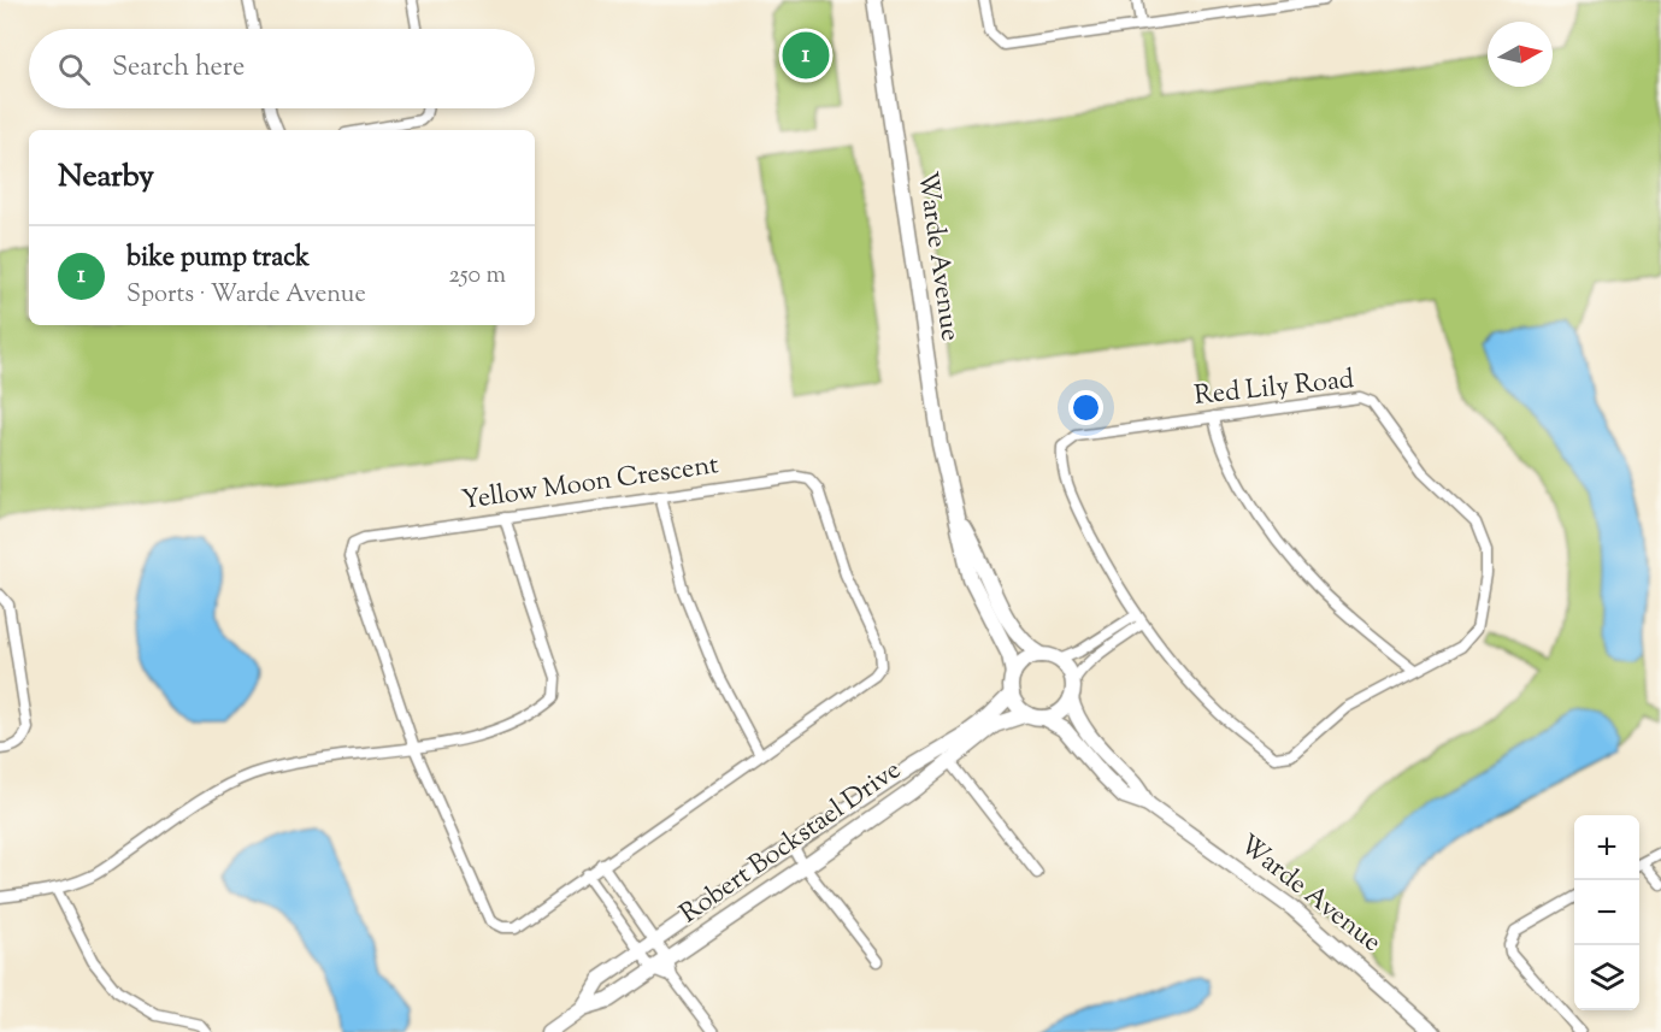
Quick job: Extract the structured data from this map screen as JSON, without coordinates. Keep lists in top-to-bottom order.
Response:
{
  "streets": {
    "street": [
      "Warde Avenue",
      "Red Lily Road",
      "Yellow Moon Crescent",
      "Robert Bockstael Drive"
    ]
  },
  "crossings": [
    ["Warde Avenue", "Robert Bockstael Drive"]
  ],
  "north": "right",
  "page": {
    "pins": "1",
    "search": "Search here",
    "heading": "Nearby",
    "list": [
      {
        "mark": "1",
        "name": "bike pump track",
        "note": "Sports · Warde Avenue",
        "value": "250 m"
      }
    ],
    "map_buttons": ["+", "−"]
  }
}
